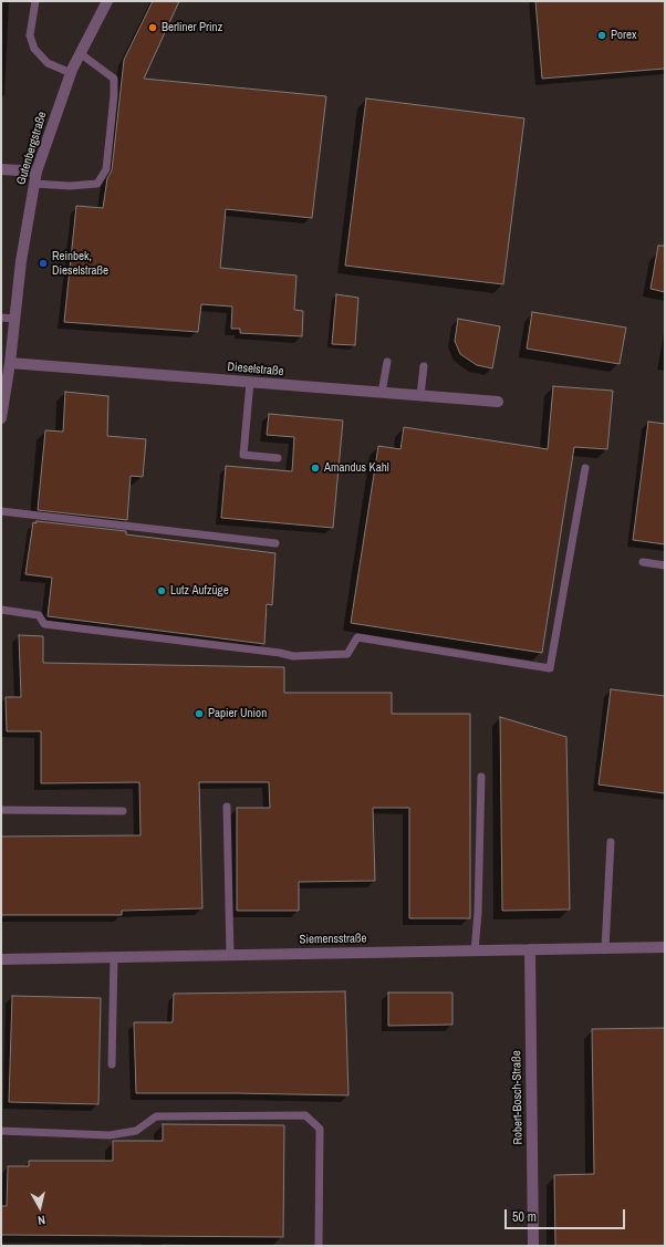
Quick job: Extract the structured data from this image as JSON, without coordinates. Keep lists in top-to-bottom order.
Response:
{
  "streets": {
    "street": [
      "Gutenbergstraße",
      "Dieselstraße",
      "Siemensstraße",
      "Robert-Bosch-Straße"
    ]
  },
  "crossings": [
    ["Gutenbergstraße", "Dieselstraße"],
    ["Siemensstraße", "Robert-Bosch-Straße"]
  ],
  "places": [
    "Berliner Prinz",
    "Porex",
    "Reinbek, Dieselstraße",
    "Amandus Kahl",
    "Lutz Aufzüge",
    "Papier Union"
  ],
  "scale_bar": "50 m",
  "north": "bottom"
}
